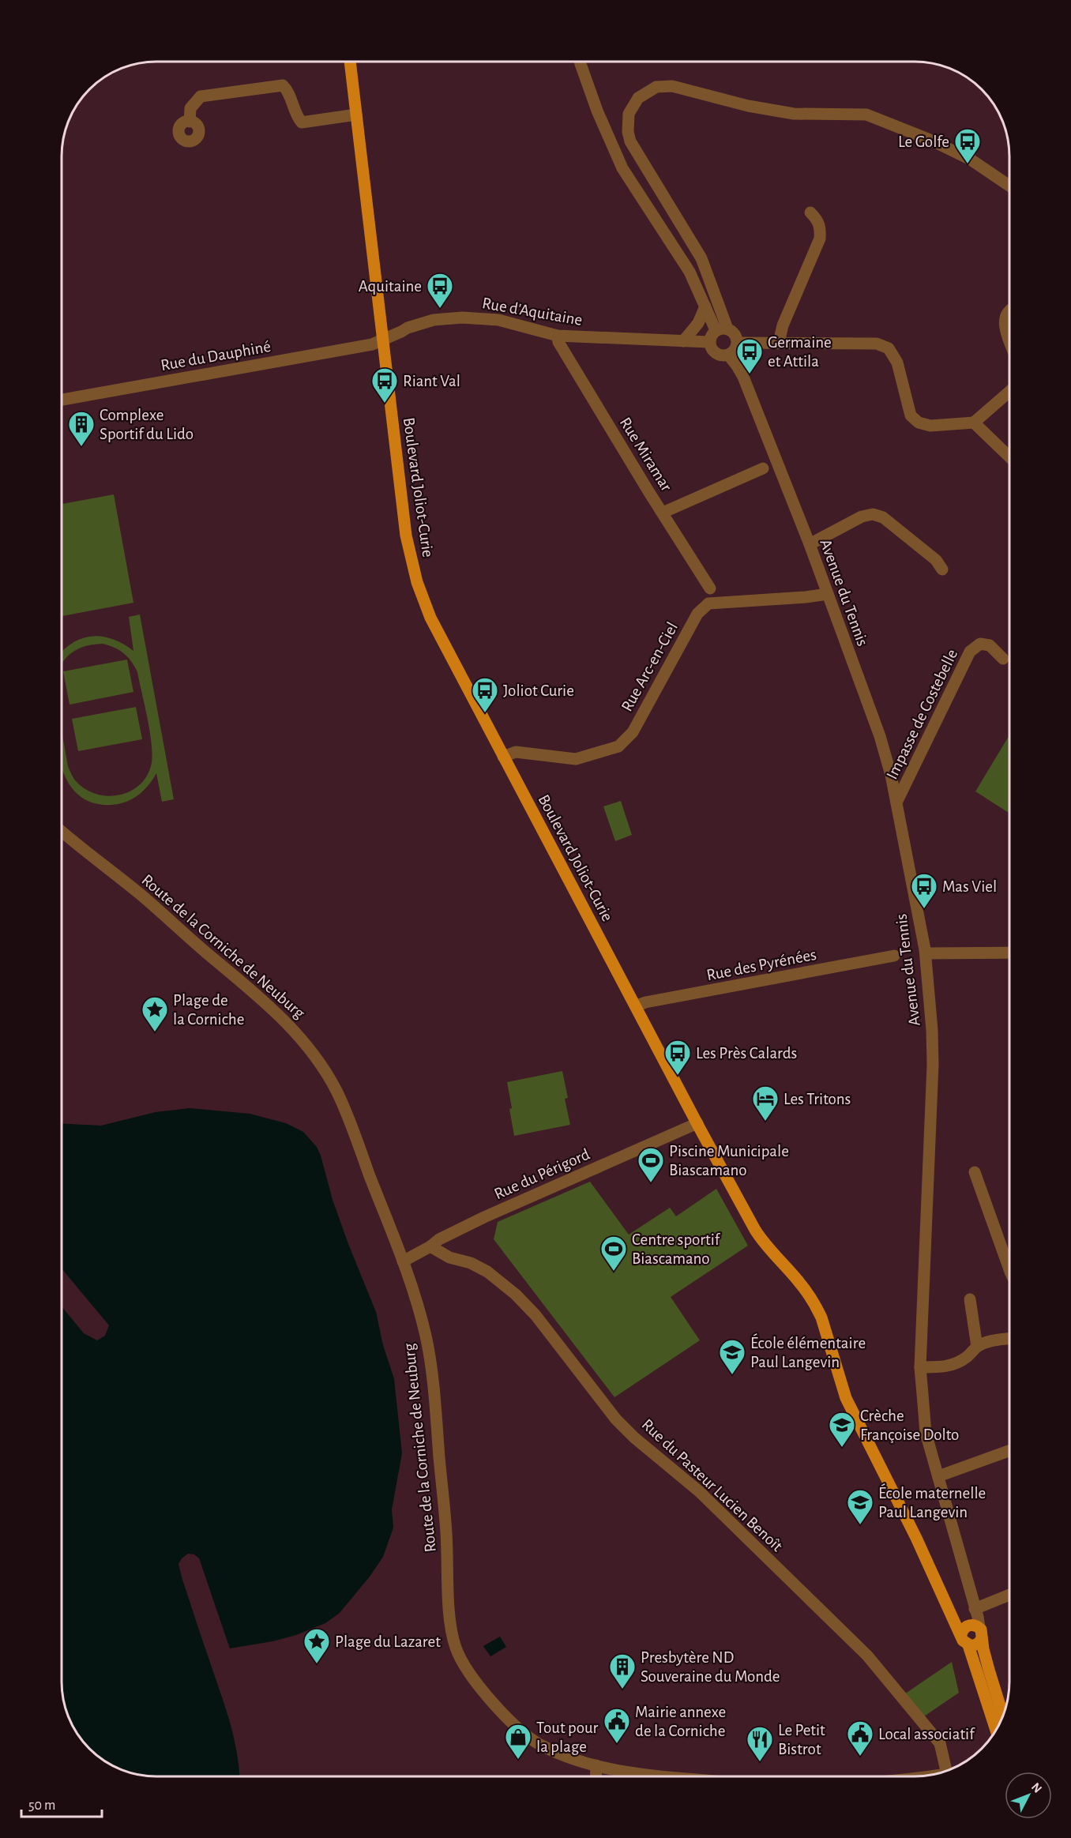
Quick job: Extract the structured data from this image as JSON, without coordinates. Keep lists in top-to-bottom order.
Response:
{
  "streets": {
    "main road": ["Boulevard Joliot-Curie", "Avenue du Tennis"],
    "street": [
      "Rue d'Aquitaine",
      "Rue du Dauphiné",
      "Rue Miramar",
      "Rue Arc-en-Ciel",
      "Impasse de Costebelle",
      "Route de la Corniche de Neuburg",
      "Rue des Pyrénées",
      "Rue du Périgord",
      "Rue du Pasteur Lucien Benoît"
    ]
  },
  "crossings": [
    ["Rue d'Aquitaine", "Rue du Dauphiné"],
    ["Rue d'Aquitaine", "Rue Miramar"],
    ["Rue d'Aquitaine", "Boulevard Joliot-Curie"],
    ["Rue d'Aquitaine", "Avenue du Tennis"],
    ["Rue du Dauphiné", "Boulevard Joliot-Curie"],
    ["Boulevard Joliot-Curie", "Avenue du Tennis"],
    ["Boulevard Joliot-Curie", "Rue Arc-en-Ciel"],
    ["Boulevard Joliot-Curie", "Rue des Pyrénées"],
    ["Boulevard Joliot-Curie", "Rue du Périgord"],
    ["Avenue du Tennis", "Rue Arc-en-Ciel"],
    ["Avenue du Tennis", "Impasse de Costebelle"],
    ["Route de la Corniche de Neuburg", "Rue du Périgord"],
    ["Rue du Périgord", "Rue du Pasteur Lucien Benoît"]
  ],
  "places": {
    "bus stop": [
      "Le Golfe",
      "Aquitaine",
      "Germaine et Attila",
      "Riant Val",
      "Joliot Curie",
      "Mas Viel",
      "Les Près Calards"
    ],
    "building": ["Complexe Sportif du Lido", "Presbytère ND Souveraine du Monde"],
    "place": ["Plage de la Corniche", "Plage du Lazaret"],
    "hotel": ["Les Tritons"],
    "sports": ["Piscine Municipale Biascamano", "Centre sportif Biascamano"],
    "school or university": ["École élémentaire Paul Langevin", "Crèche Françoise Dolto", "École maternelle Paul Langevin"],
    "public building": ["Mairie annexe de la Corniche", "Local associatif"],
    "shop": ["Tout pour la plage"],
    "restaurant": ["Le Petit Bistrot"]
  },
  "scale_bar": "50 m",
  "north": "top right"
}
